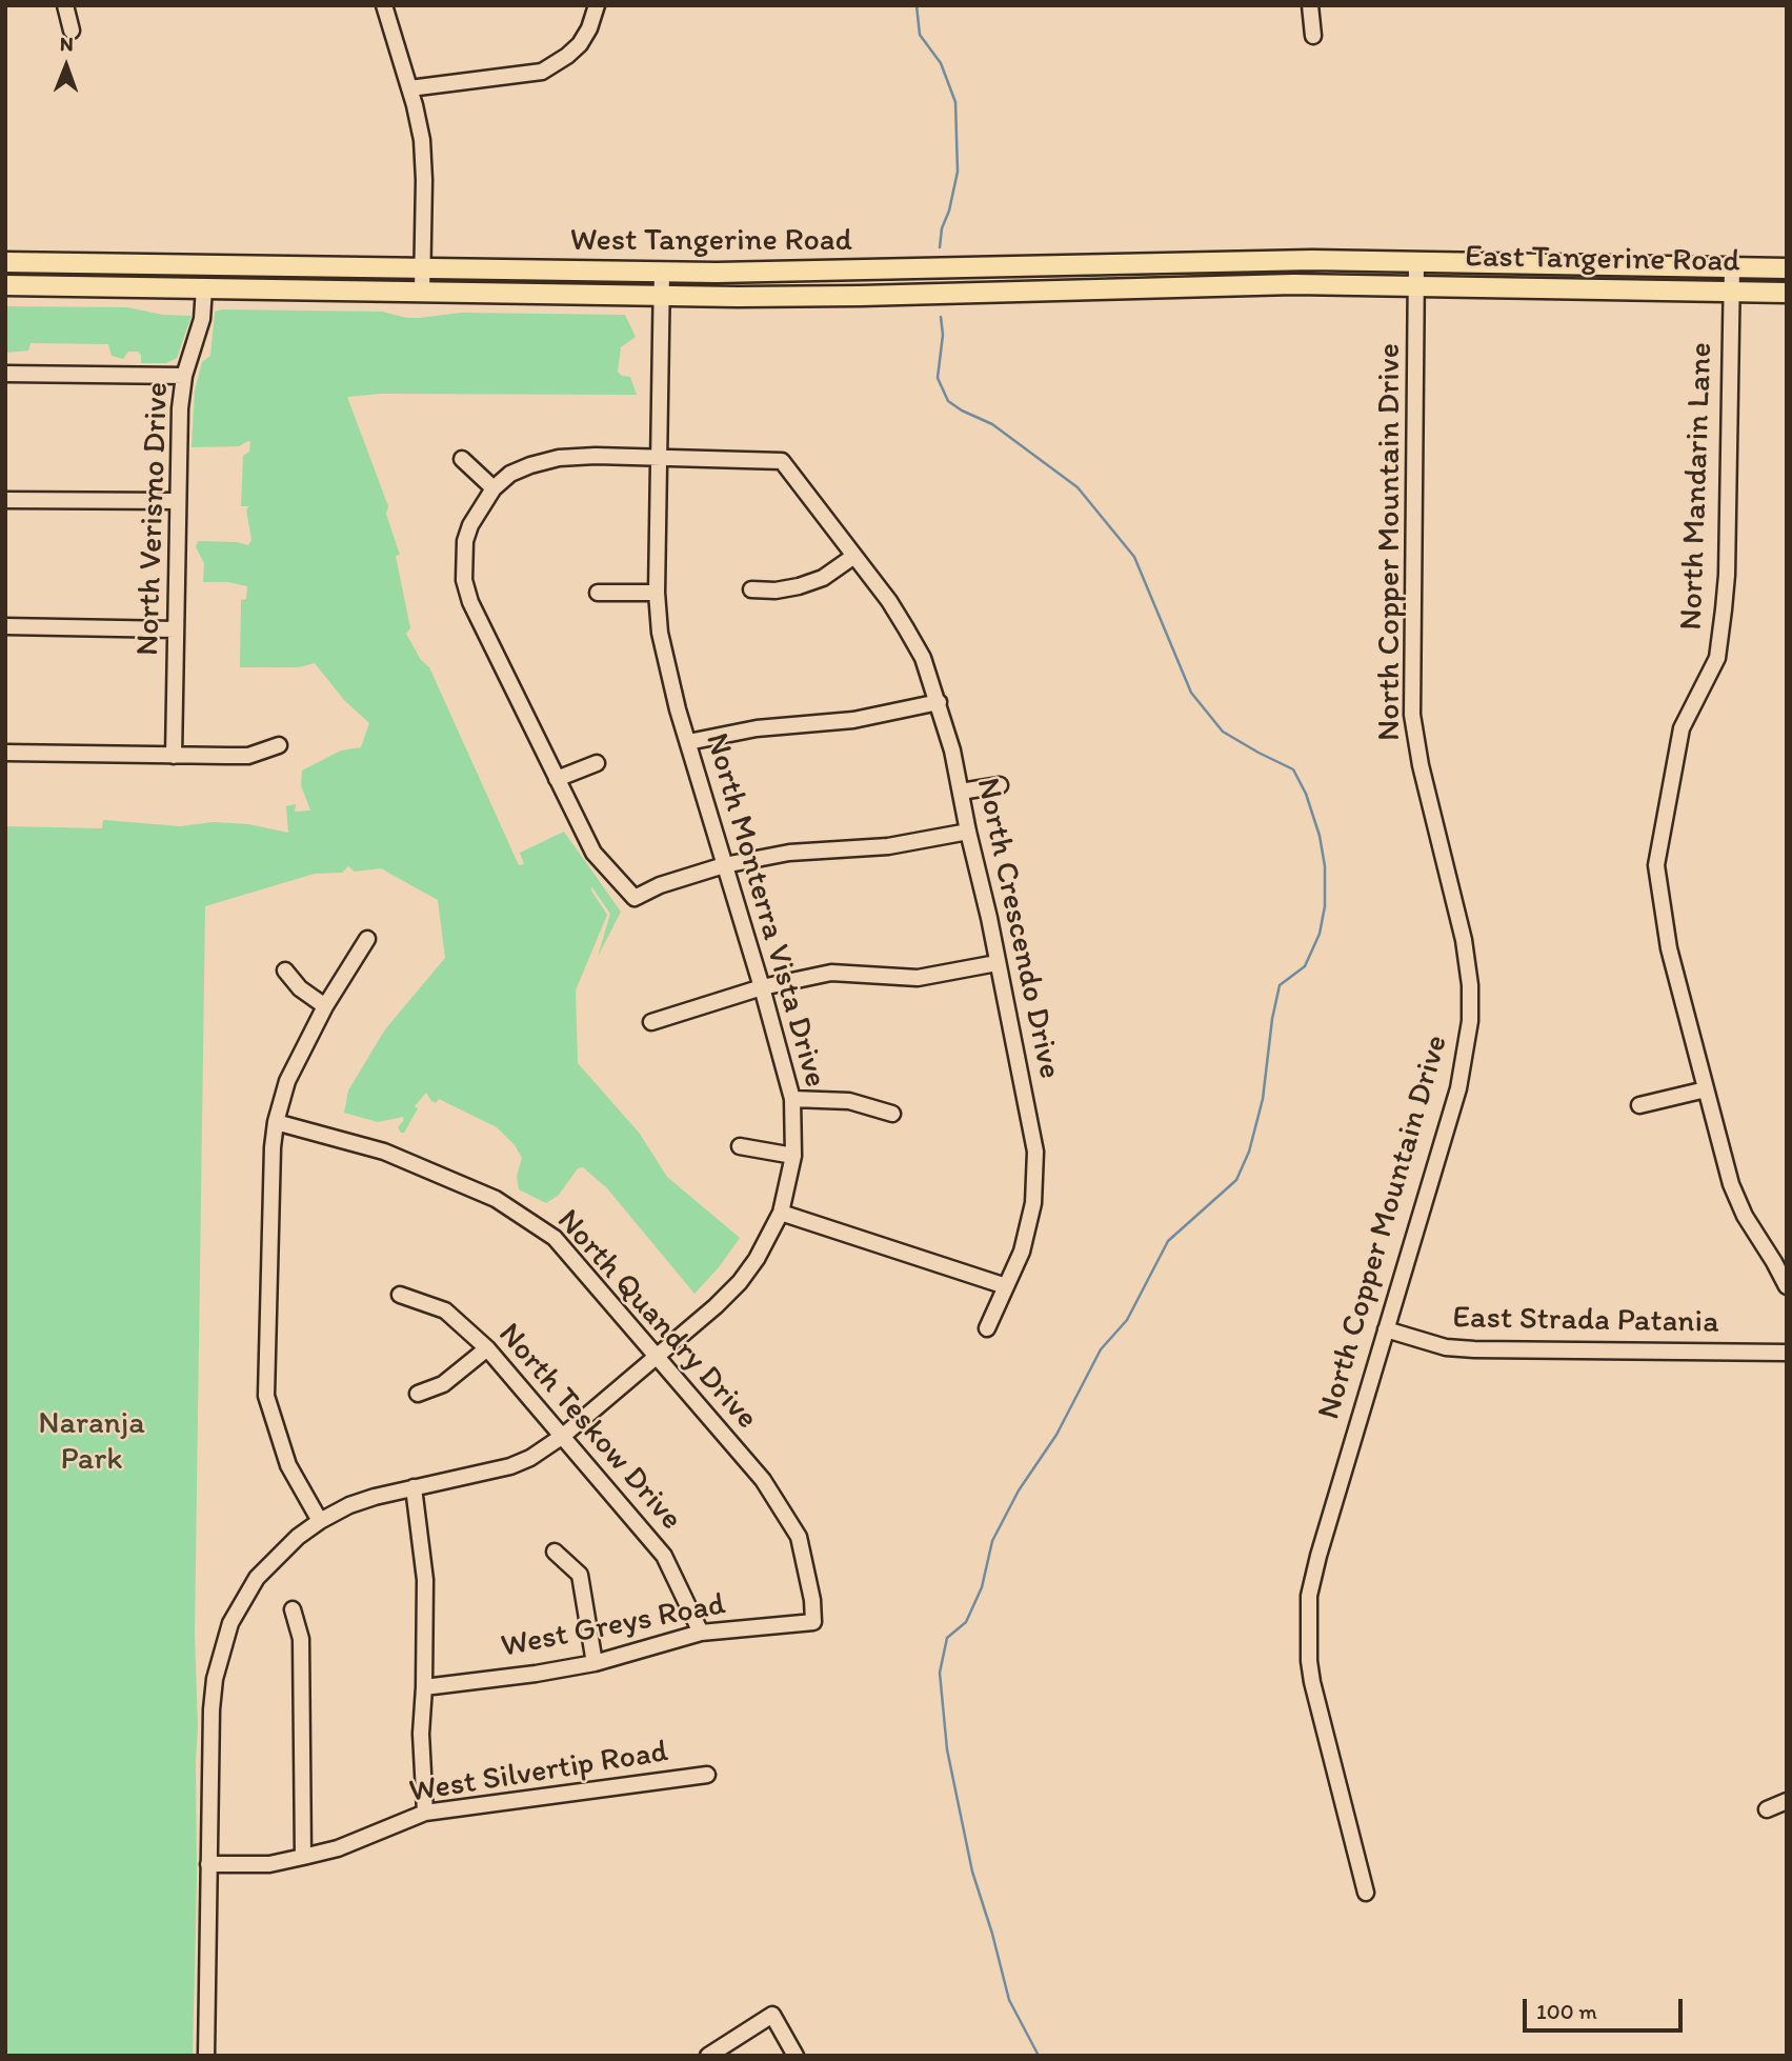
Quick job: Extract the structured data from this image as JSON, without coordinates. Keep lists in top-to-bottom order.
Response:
{
  "streets": {
    "main road": ["West Tangerine Road", "East Tangerine Road"],
    "street": [
      "North Mandarin Lane",
      "North Verismo Drive",
      "North Copper Mountain Drive",
      "North Monterra Vista Drive",
      "North Crescendo Drive",
      "North Quandry Drive",
      "East Strada Patania",
      "North Teskow Drive",
      "West Greys Road",
      "West Silvertip Road"
    ]
  },
  "crossings": [
    ["West Tangerine Road", "East Tangerine Road"],
    ["West Tangerine Road", "North Verismo Drive"],
    ["West Tangerine Road", "North Copper Mountain Drive"],
    ["West Tangerine Road", "North Monterra Vista Drive"],
    ["East Tangerine Road", "North Mandarin Lane"],
    ["East Tangerine Road", "North Copper Mountain Drive"],
    ["North Copper Mountain Drive", "East Strada Patania"],
    ["North Monterra Vista Drive", "North Crescendo Drive"],
    ["North Monterra Vista Drive", "North Quandry Drive"],
    ["North Monterra Vista Drive", "North Teskow Drive"],
    ["North Monterra Vista Drive", "West Silvertip Road"],
    ["North Quandry Drive", "West Greys Road"],
    ["North Teskow Drive", "West Greys Road"]
  ],
  "parks": ["Naranja Park"],
  "scale_bar": "100 m",
  "north": "top"
}
